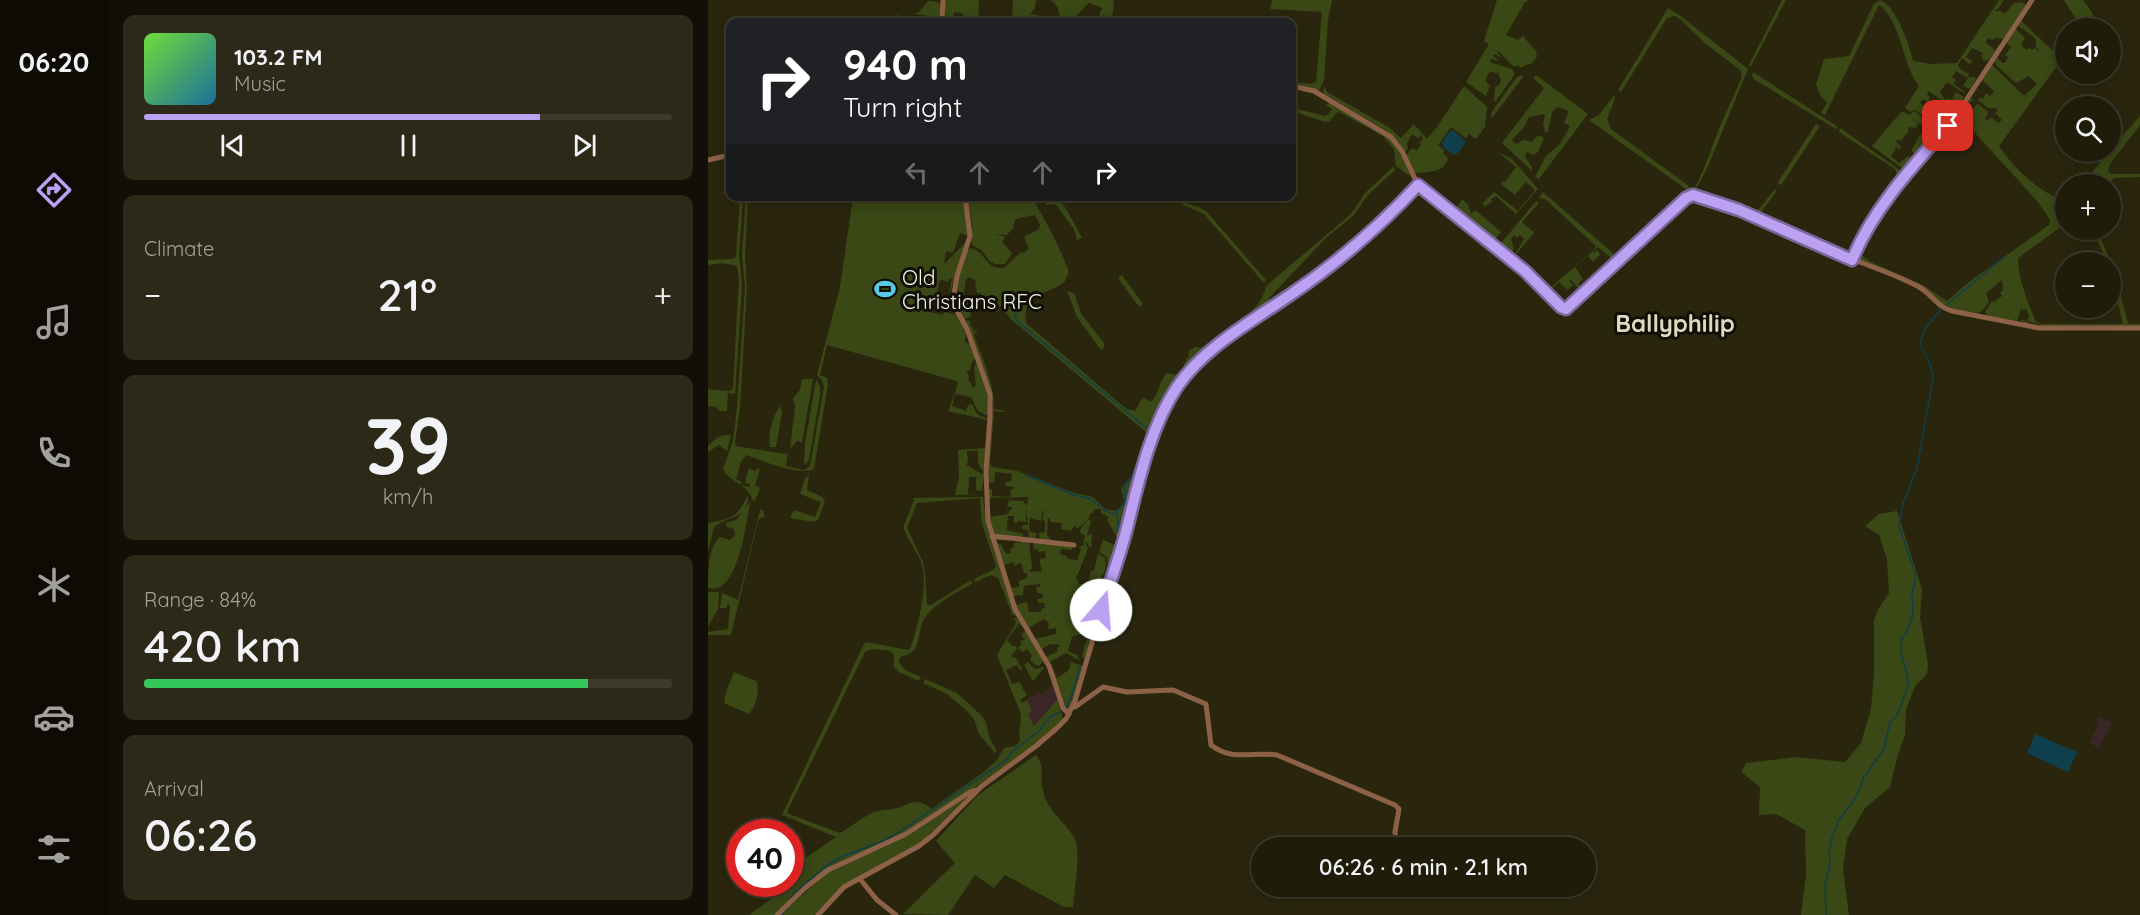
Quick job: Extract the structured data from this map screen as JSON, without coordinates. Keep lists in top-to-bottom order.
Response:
{
  "districts": ["Ballyphilip"],
  "places": {
    "sports": ["Old Christians RFC"]
  },
  "page": {
    "tabs": "06:20",
    "map_buttons": ["+", "−"],
    "turn": ["940 m", "Turn right"],
    "song": ["103.2 FM", "Music"],
    "tile": [
      "Climate",
      ["39", "km/h"],
      ["Range · 84%", "420 km"],
      ["Arrival", "06:26"]
    ],
    "heat": ["−", "21°", "+"],
    "limit": "40",
    "trip": "06:26 · 6 min · 2.1 km"
  }
}
